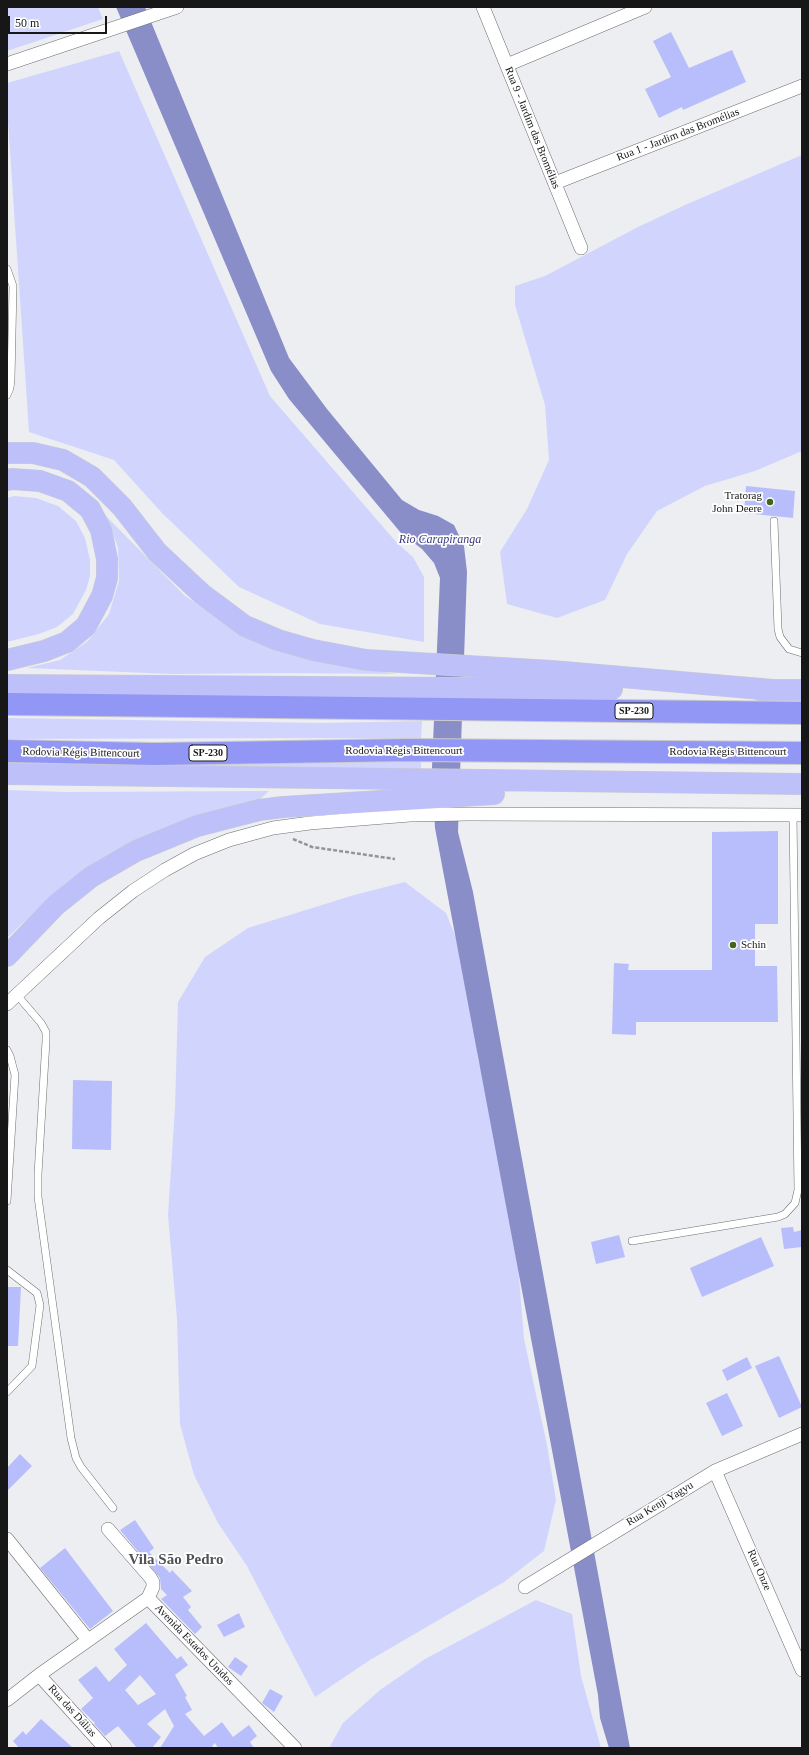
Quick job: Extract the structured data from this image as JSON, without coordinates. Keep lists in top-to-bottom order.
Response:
{
  "streets": {
    "highway": ["SP-230", "Rodovia Régis Bittencourt"],
    "street": [
      "Rua 9 - Jardim das Bromélias",
      "Rua 1 - Jardim das Bromélias",
      "Rua Kenji Yagyu",
      "Rua Onze",
      "Avenida Estados Unidos",
      "Rua das Dálias"
    ]
  },
  "crossings": [
    ["Rua 9 - Jardim das Bromélias", "Rua 1 - Jardim das Bromélias"],
    ["Rua Kenji Yagyu", "Rua Onze"],
    ["Avenida Estados Unidos", "Rua das Dálias"]
  ],
  "districts": ["Vila São Pedro"],
  "water": ["Rio Carapiranga"],
  "places": ["Tratorag John Deere", "Schin"],
  "scale_bar": "50 m"
}
